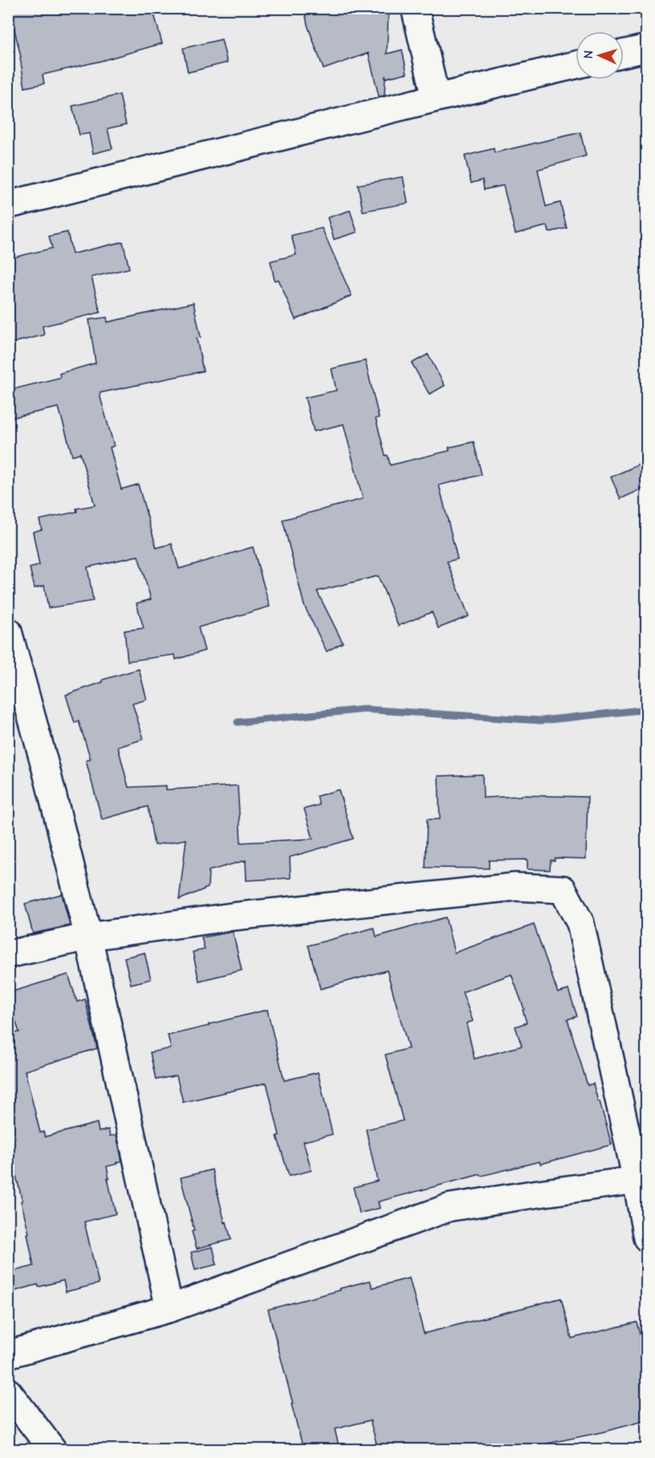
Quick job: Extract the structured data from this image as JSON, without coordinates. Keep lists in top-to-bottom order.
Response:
{
  "north": "left"
}
